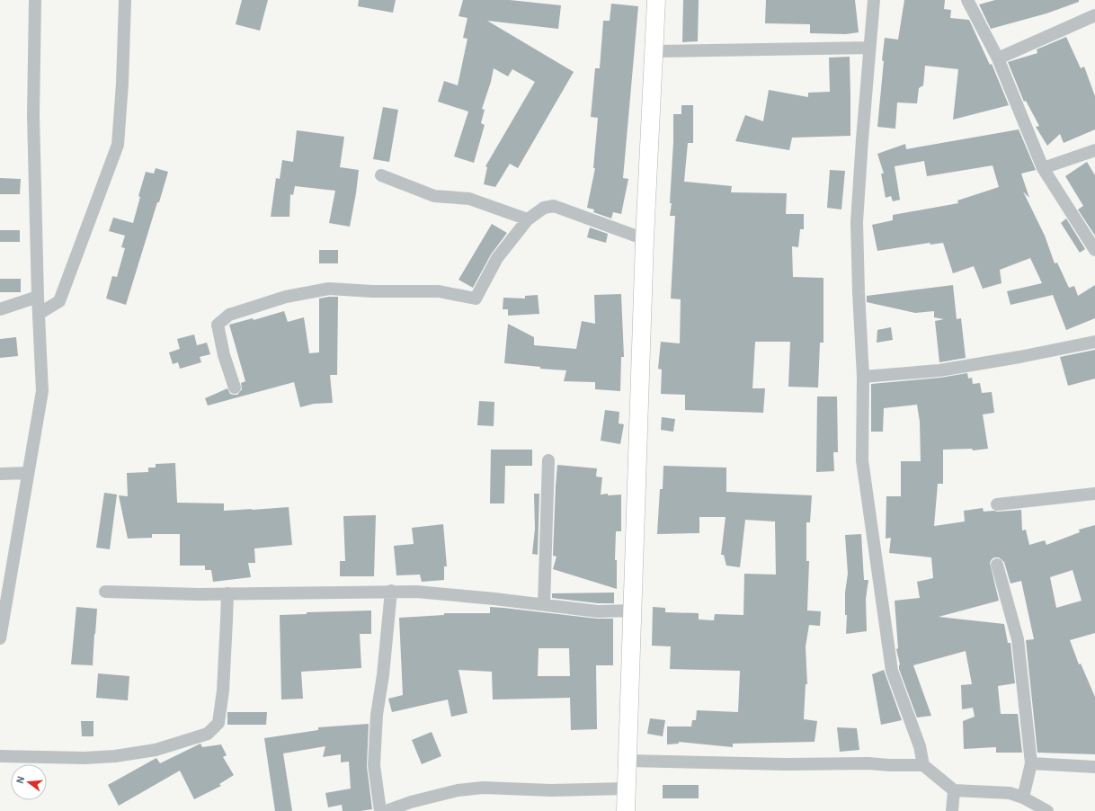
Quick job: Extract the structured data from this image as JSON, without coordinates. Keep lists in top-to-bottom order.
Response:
{
  "north": "left"
}
